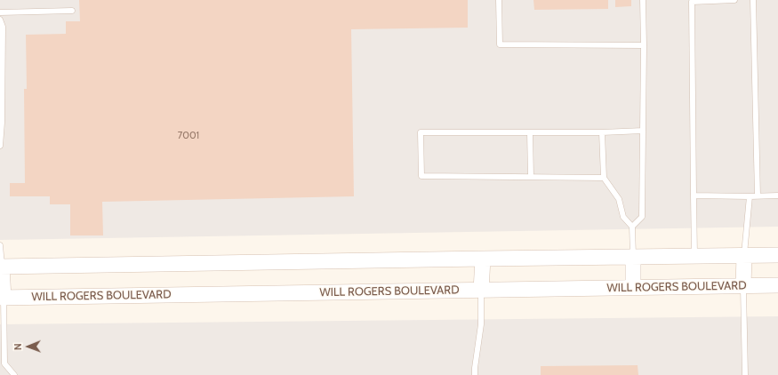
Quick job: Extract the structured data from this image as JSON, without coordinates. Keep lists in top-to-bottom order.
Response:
{
  "streets": {
    "main road": ["WILL ROGERS BOULEVARD"]
  },
  "house_numbers": ["7001"],
  "north": "left"
}
